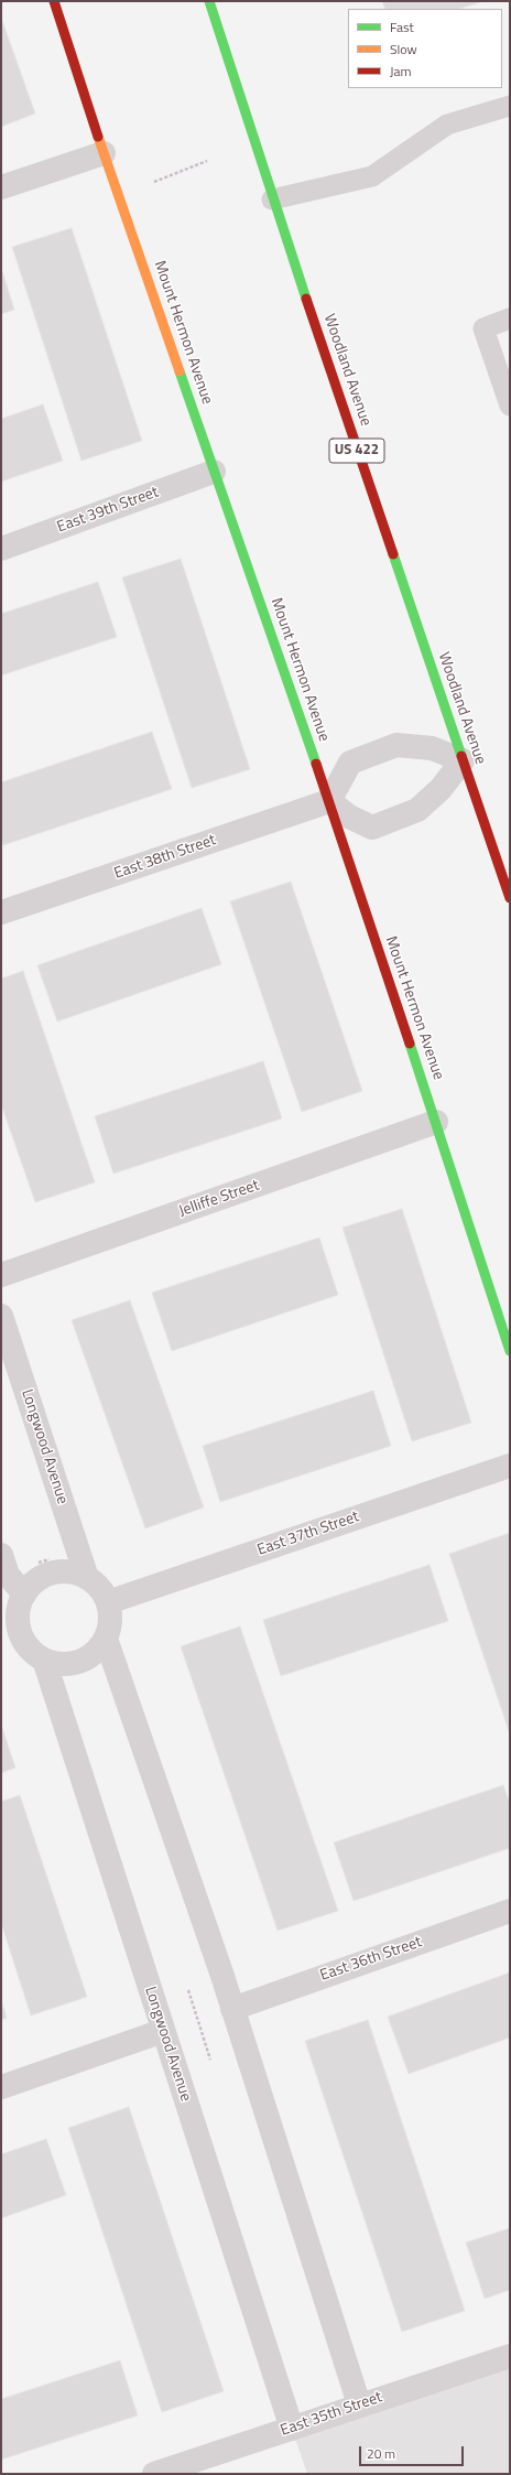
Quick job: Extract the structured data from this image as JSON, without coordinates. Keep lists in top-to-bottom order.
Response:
{
  "streets": {
    "street": [
      "Mount Hermon Avenue",
      "Woodland Avenue",
      "US 422",
      "East 39th Street",
      "East 38th Street",
      "Jelliffe Street",
      "Longwood Avenue",
      "East 37th Street",
      "East 36th Street",
      "East 35th Street"
    ]
  },
  "crossings": [
    ["Mount Hermon Avenue", "East 39th Street"],
    ["Mount Hermon Avenue", "East 38th Street"],
    ["Mount Hermon Avenue", "Jelliffe Street"],
    ["Longwood Avenue", "East 37th Street"],
    ["Longwood Avenue", "East 35th Street"]
  ],
  "legend": ["Fast", "Slow", "Jam"],
  "scale_bar": "20 m"
}
